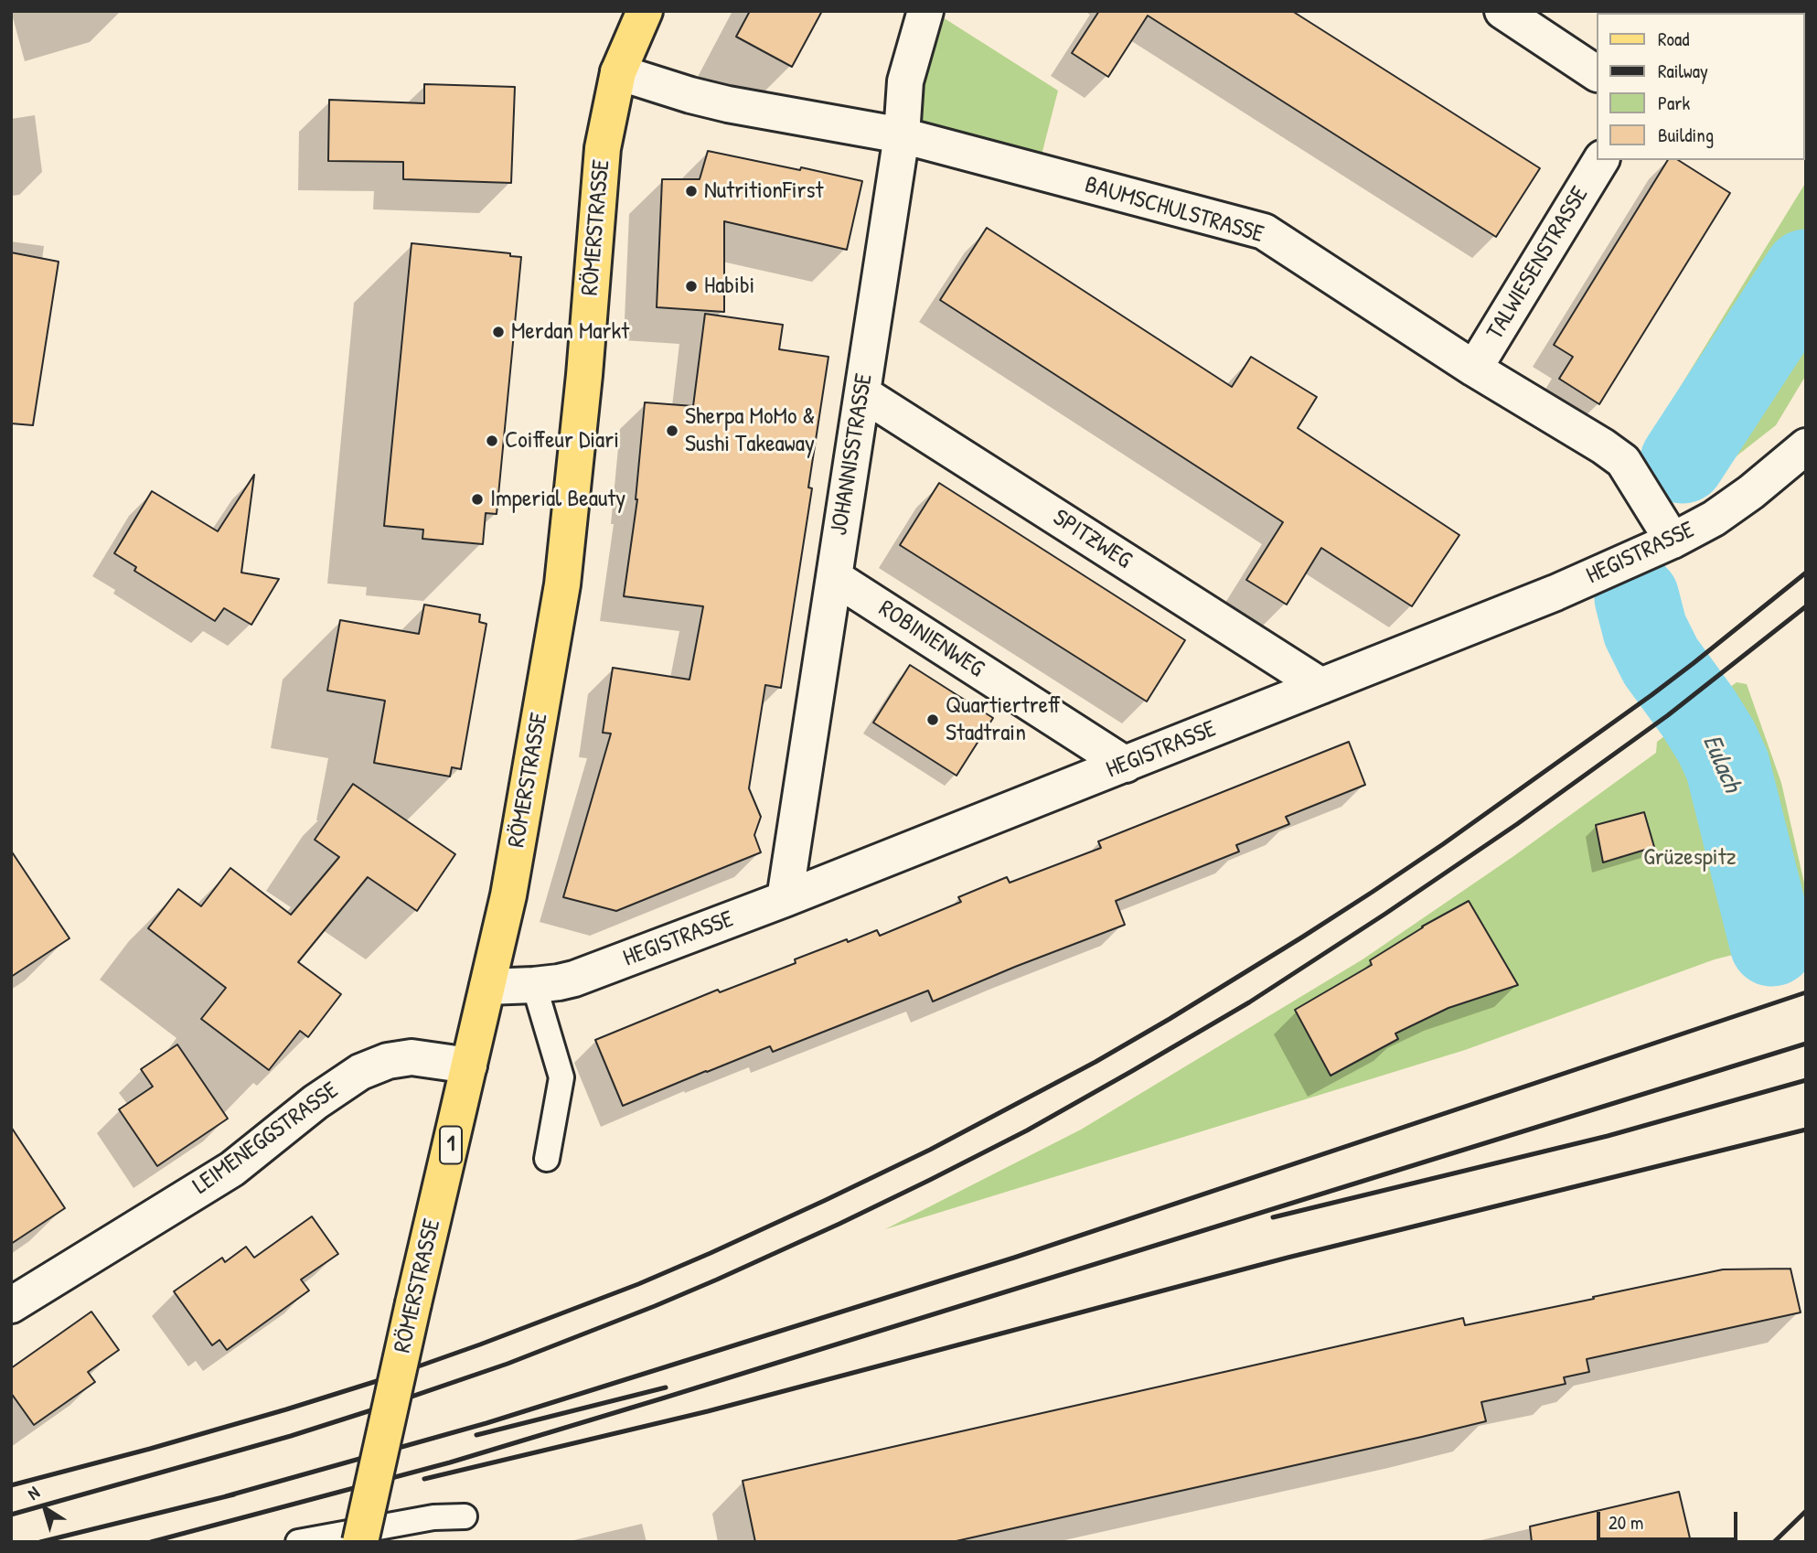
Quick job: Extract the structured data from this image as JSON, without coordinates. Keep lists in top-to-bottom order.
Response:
{
  "streets": {
    "main road": ["RÖMERSTRASSE", "1"],
    "street": [
      "BAUMSCHULSTRASSE",
      "TALWIESENSTRASSE",
      "JOHANNISSTRASSE",
      "SPITZWEG",
      "HEGISTRASSE",
      "ROBINIENWEG",
      "LEIMENEGGSTRASSE"
    ]
  },
  "crossings": [
    ["BAUMSCHULSTRASSE", "RÖMERSTRASSE"],
    ["BAUMSCHULSTRASSE", "TALWIESENSTRASSE"],
    ["BAUMSCHULSTRASSE", "JOHANNISSTRASSE"],
    ["BAUMSCHULSTRASSE", "HEGISTRASSE"],
    ["RÖMERSTRASSE", "HEGISTRASSE"],
    ["RÖMERSTRASSE", "LEIMENEGGSTRASSE"],
    ["JOHANNISSTRASSE", "SPITZWEG"],
    ["JOHANNISSTRASSE", "HEGISTRASSE"],
    ["JOHANNISSTRASSE", "ROBINIENWEG"],
    ["SPITZWEG", "HEGISTRASSE"],
    ["HEGISTRASSE", "ROBINIENWEG"]
  ],
  "water": ["Eulach"],
  "parks": ["Grüzespitz"],
  "places": [
    "NutritionFirst",
    "Habibi",
    "Merdan Markt",
    "Sherpa MoMo & Sushi Takeaway",
    "Coiffeur Diari",
    "Imperial Beauty",
    "Quartiertreff Stadtrain"
  ],
  "legend": [
    "Road",
    "Railway",
    "Park",
    "Building"
  ],
  "scale_bar": "20 m",
  "north": "top left"
}
